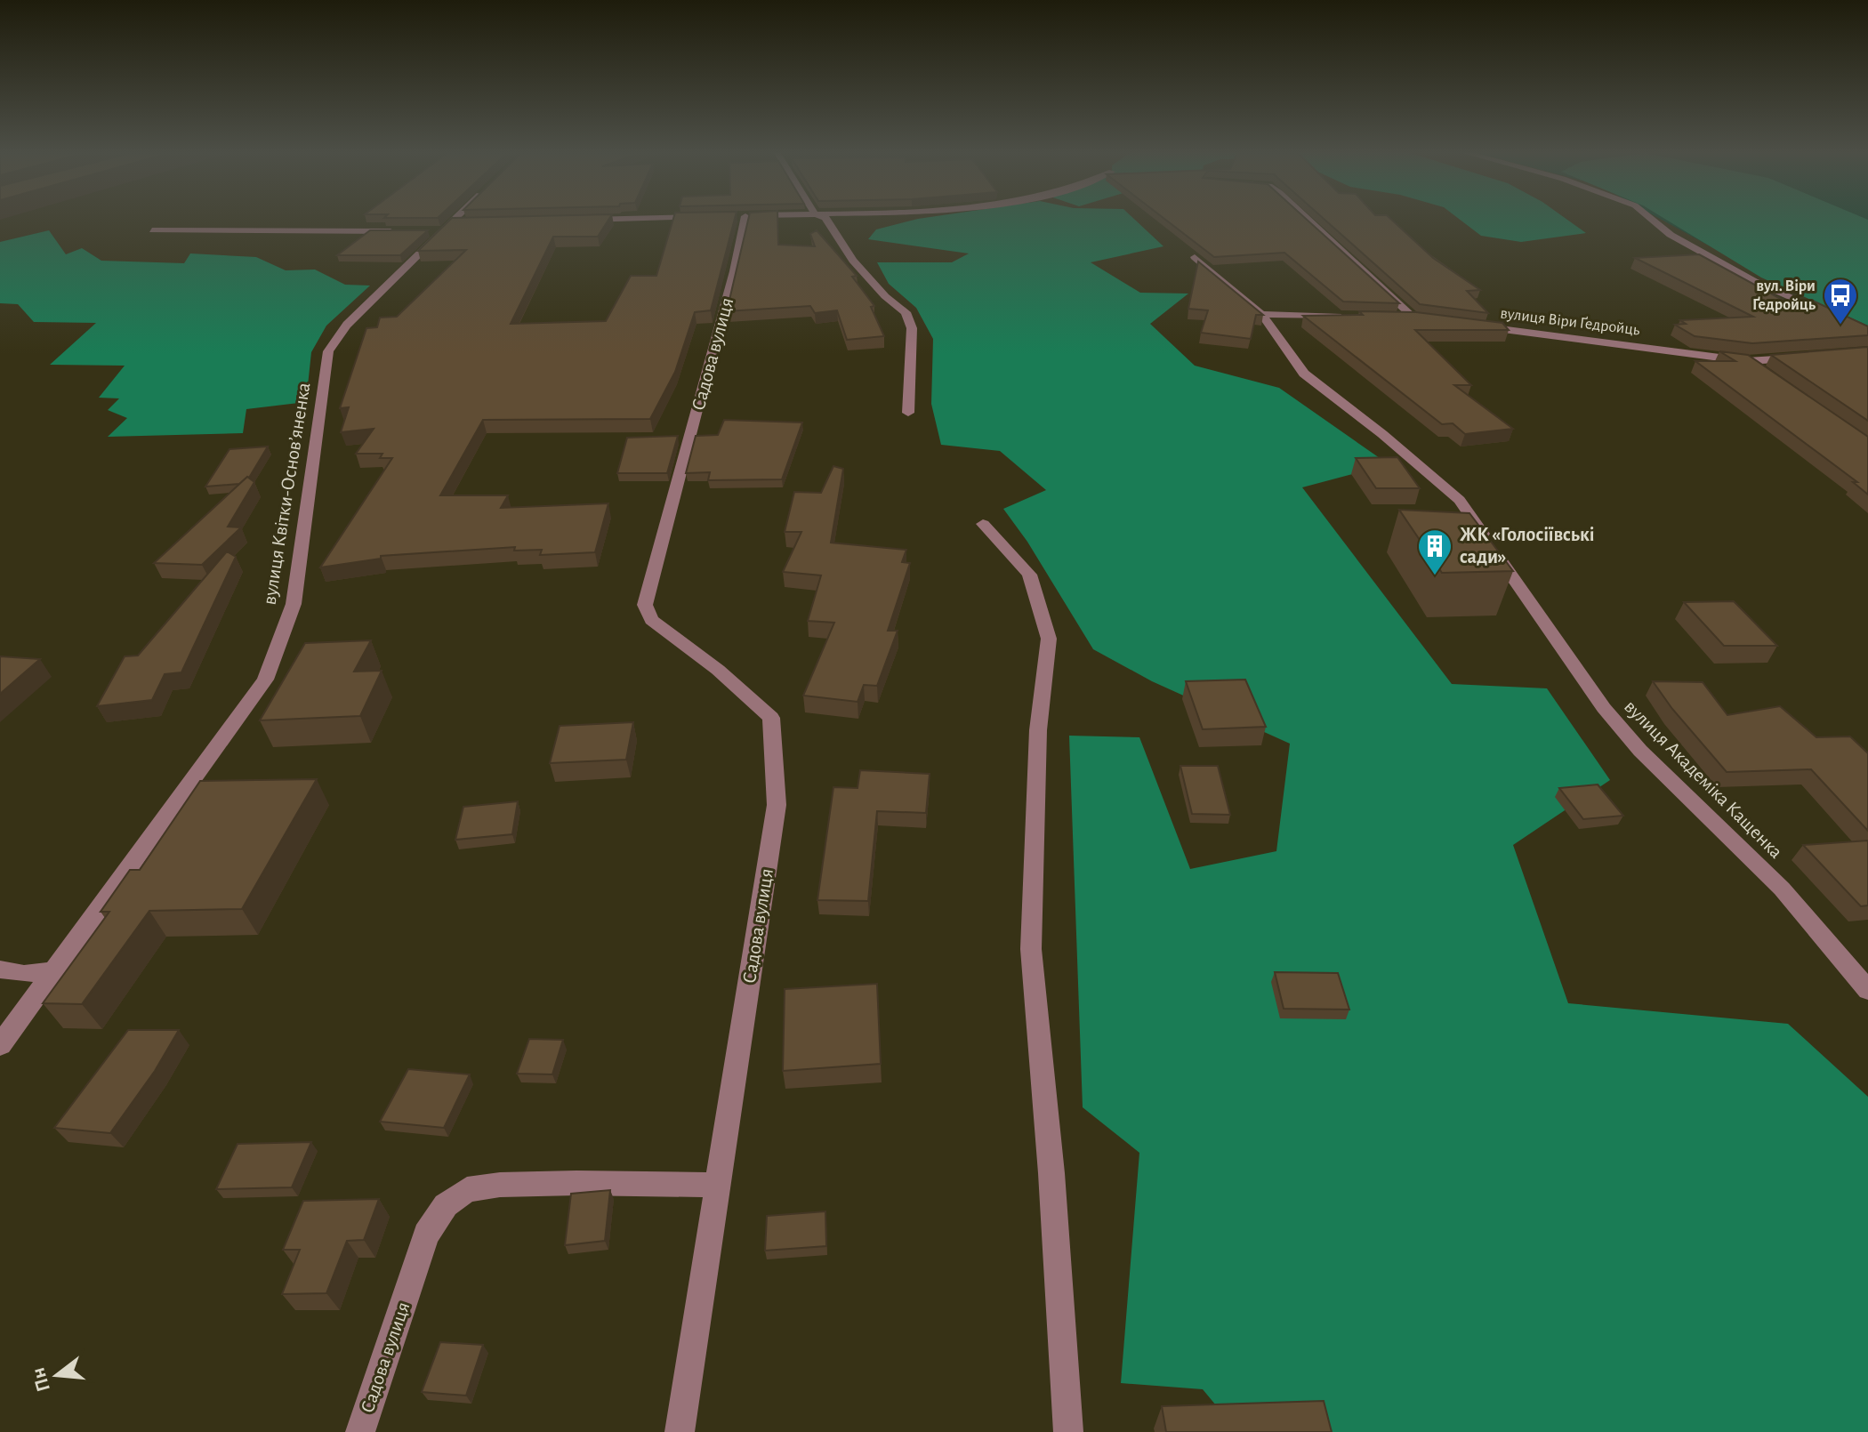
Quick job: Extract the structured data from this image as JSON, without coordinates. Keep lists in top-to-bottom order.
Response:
{
  "streets": {
    "street": [
      "вулиця Віри Ґедройць",
      "Садова вулиця",
      "вулиця Квітки-Основ’яненка",
      "вулиця Академіка Кащенка"
    ]
  },
  "places": {
    "bus stop": ["вул. Віри Ґедройць"],
    "building": ["ЖК «Голосіївські сади»"]
  },
  "north": "left"
}
